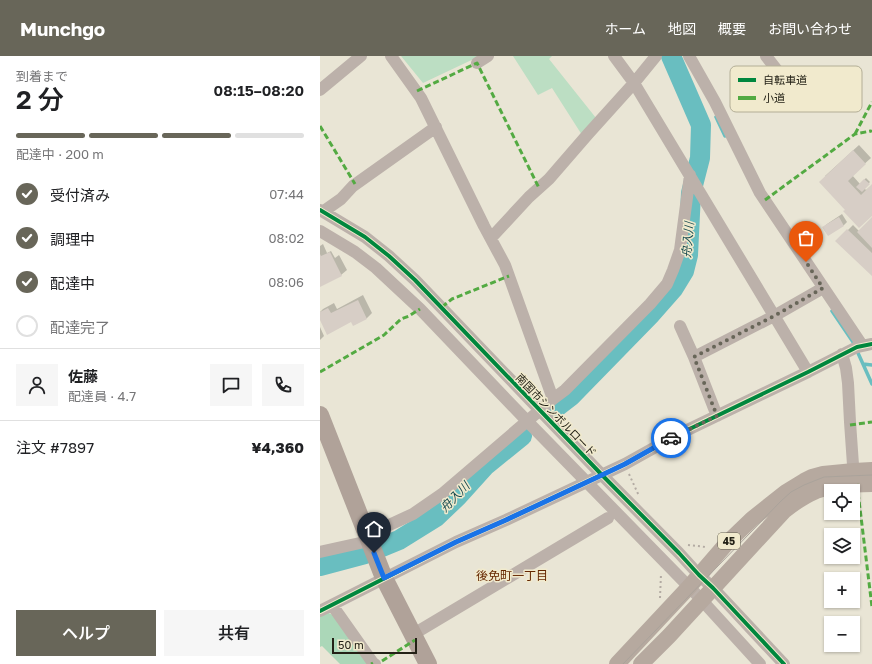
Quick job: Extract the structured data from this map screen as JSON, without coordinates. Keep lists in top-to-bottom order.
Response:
{
  "streets": {
    "main road": ["45"],
    "street": ["南国市シンボルロード"]
  },
  "crossings": [
    ["南国市シンボルロード", "45"]
  ],
  "districts": ["後免町一丁目"],
  "water": ["舟入川"],
  "legend": ["自転車道", "小道"],
  "scale_bar": "50 m",
  "page": {
    "header": "Munchgo",
    "nav": [
      "ホーム",
      "地図",
      "概要",
      "お問い合わせ"
    ],
    "heading": ["2 分", "到着まで", "08:15–08:20"],
    "panel": [
      "佐藤",
      "配達員 · 4.7",
      "注文 #7897",
      "¥4,360"
    ],
    "bar": "配達中 · 200 m",
    "list": [
      ["受付済み", "07:44"],
      ["調理中", "08:02"],
      ["配達中", "08:06"],
      "配達完了"
    ],
    "map_buttons": ["+", "−"],
    "buttons": ["ヘルプ", "共有"],
    "scale": "50 m"
  }
}
